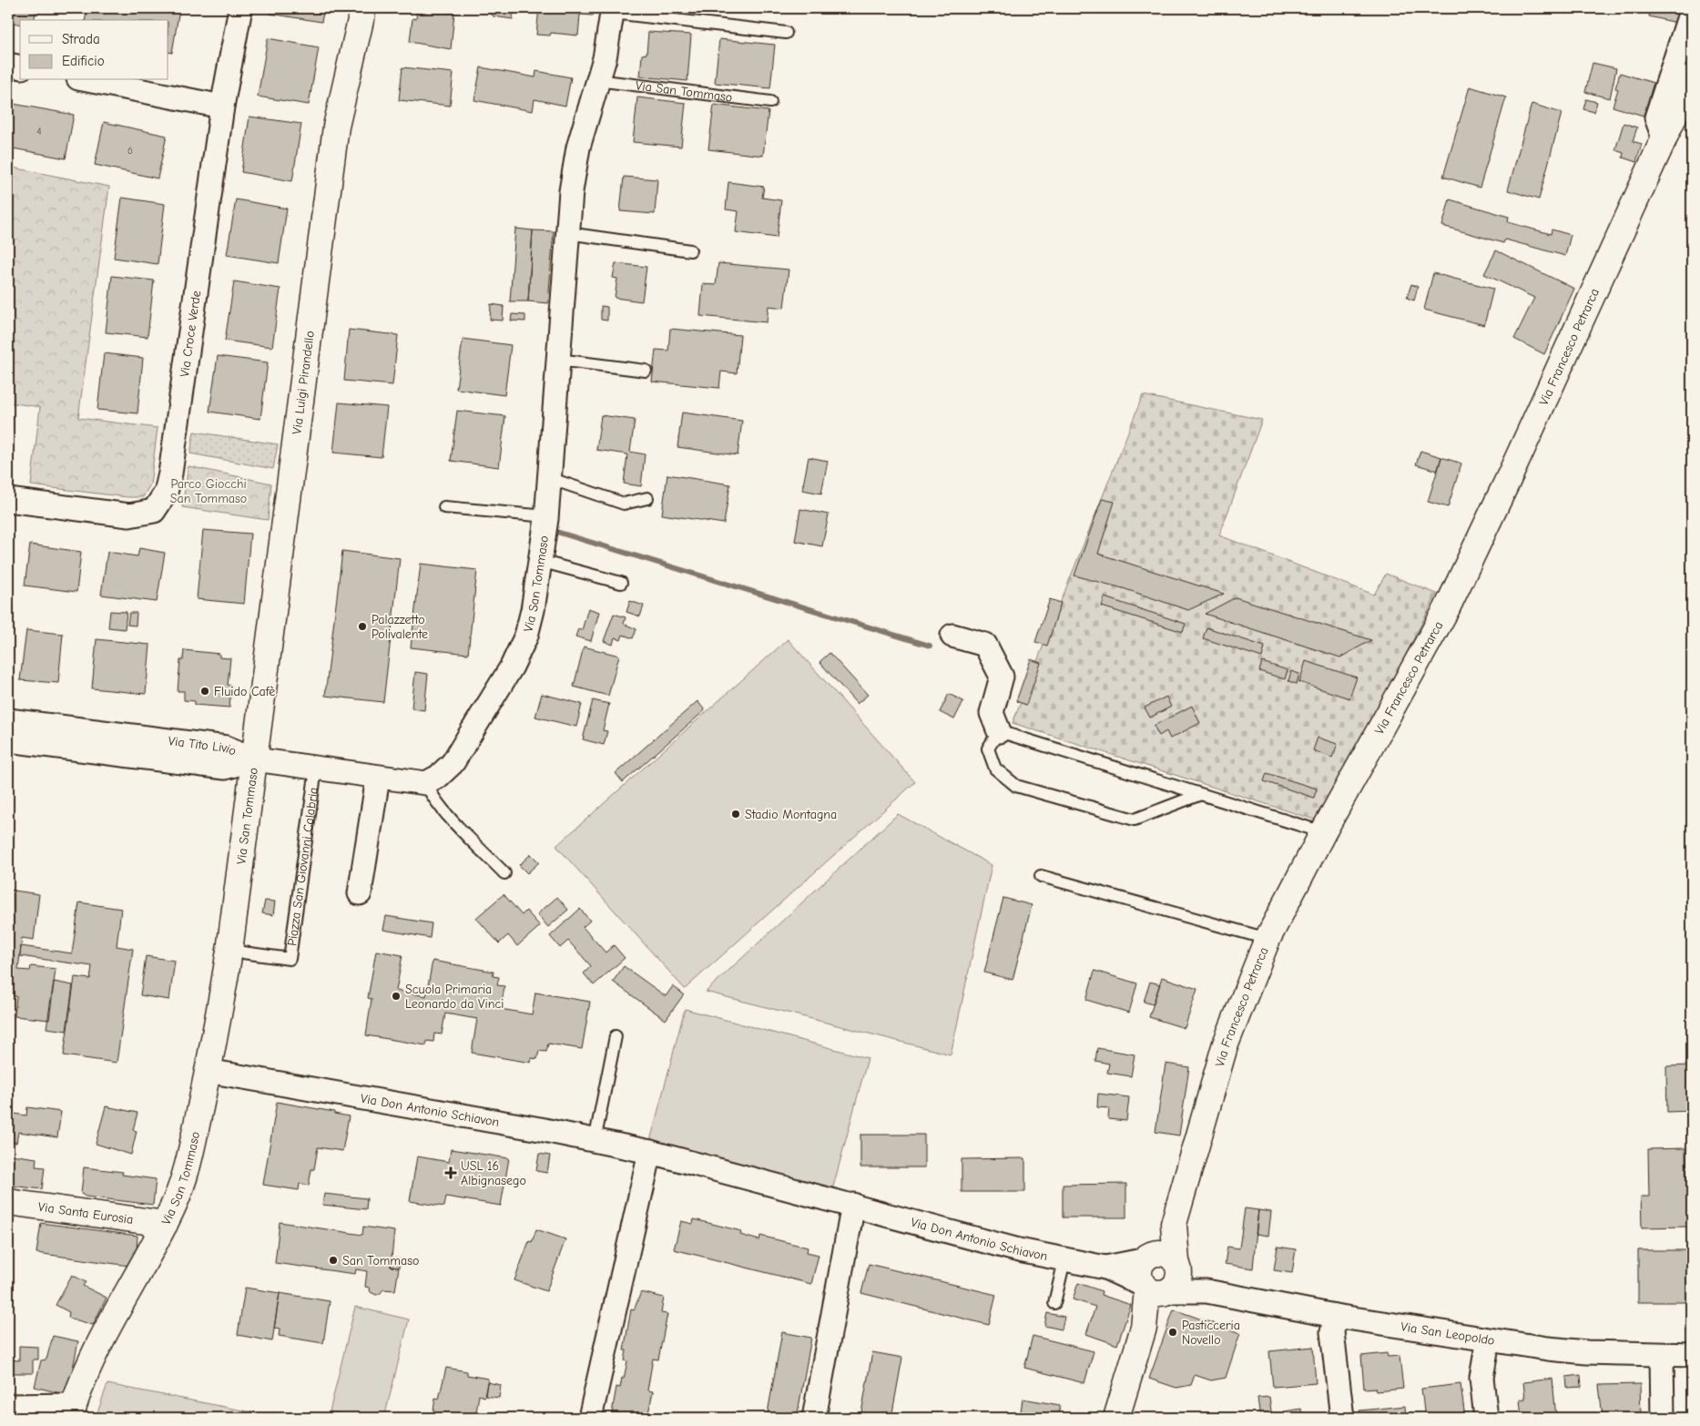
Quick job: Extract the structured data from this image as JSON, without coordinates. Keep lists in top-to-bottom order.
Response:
{
  "streets": {
    "street": [
      "Via San Tommaso",
      "Via Croce Verde",
      "Via Francesco Petrarca",
      "Via Luigi Pirandello",
      "Via Tito Livio",
      "Via Don Antonio Schiavon",
      "Via Santa Eurosia",
      "Via San Leopoldo"
    ],
    "lane": ["Piazza San Giovanni Calabria"]
  },
  "crossings": [
    ["Via San Tommaso", "Via Luigi Pirandello"],
    ["Via San Tommaso", "Via Tito Livio"],
    ["Via San Tommaso", "Piazza San Giovanni Calabria"],
    ["Via San Tommaso", "Via Don Antonio Schiavon"],
    ["Via San Tommaso", "Via Santa Eurosia"],
    ["Via Francesco Petrarca", "Via Don Antonio Schiavon"],
    ["Via Francesco Petrarca", "Via San Leopoldo"],
    ["Via Luigi Pirandello", "Via Tito Livio"],
    ["Via Don Antonio Schiavon", "Via San Leopoldo"]
  ],
  "parks": ["Parco Giocchi San Tommaso"],
  "places": {
    "other": [
      "Palazzetto Polivalente",
      "Fluido Cafè",
      "Stadio Montagna",
      "Scuola Primaria Leonardo da Vinci",
      "San Tommaso",
      "Pasticceria Novello"
    ],
    "health": ["USL 16 Albignasego"]
  },
  "house_numbers": ["4", "6"],
  "legend": ["Strada", "Edificio"]
}
